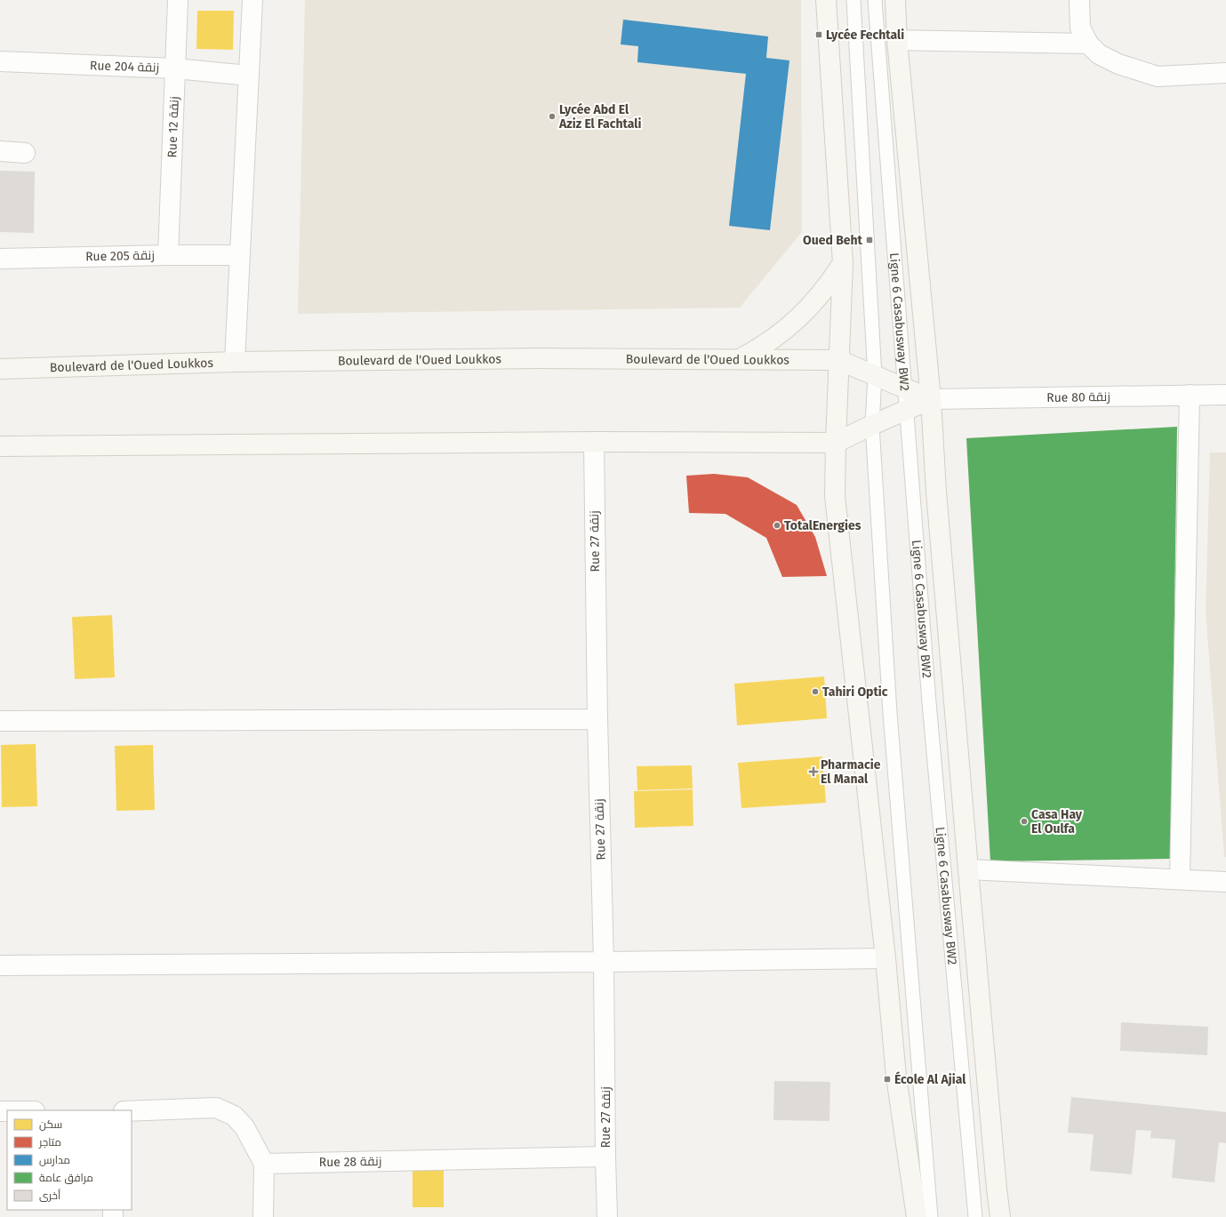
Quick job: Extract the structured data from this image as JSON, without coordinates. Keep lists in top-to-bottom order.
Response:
{
  "streets": {
    "main road": ["Boulevard de l'Oued Loukkos"],
    "street": [
      "Rue 204 زنقة",
      "Rue 12 زنقة",
      "Rue 205 زنقة",
      "Rue 80 زنقة",
      "Rue 27 زنقة",
      "Rue 28 زنقة"
    ],
    "lane": ["Ligne 6 Casabusway BW2"]
  },
  "crossings": [
    ["Rue 204 زنقة", "Rue 12 زنقة"],
    ["Rue 12 زنقة", "Rue 205 زنقة"],
    ["Rue 27 زنقة", "Rue 28 زنقة"]
  ],
  "places": {
    "transit": ["Lycée Fechtali", "Oued Beht", "École Al Ajial"],
    "other": [
      "Lycée Abd El Aziz El Fachtali",
      "TotalEnergies",
      "Tahiri Optic",
      "Casa Hay El Oulfa"
    ],
    "health": ["Pharmacie El Manal"]
  },
  "legend": [
    "سكن",
    "متاجر",
    "مدارس",
    "مرافق عامة",
    "أخرى"
  ]
}
